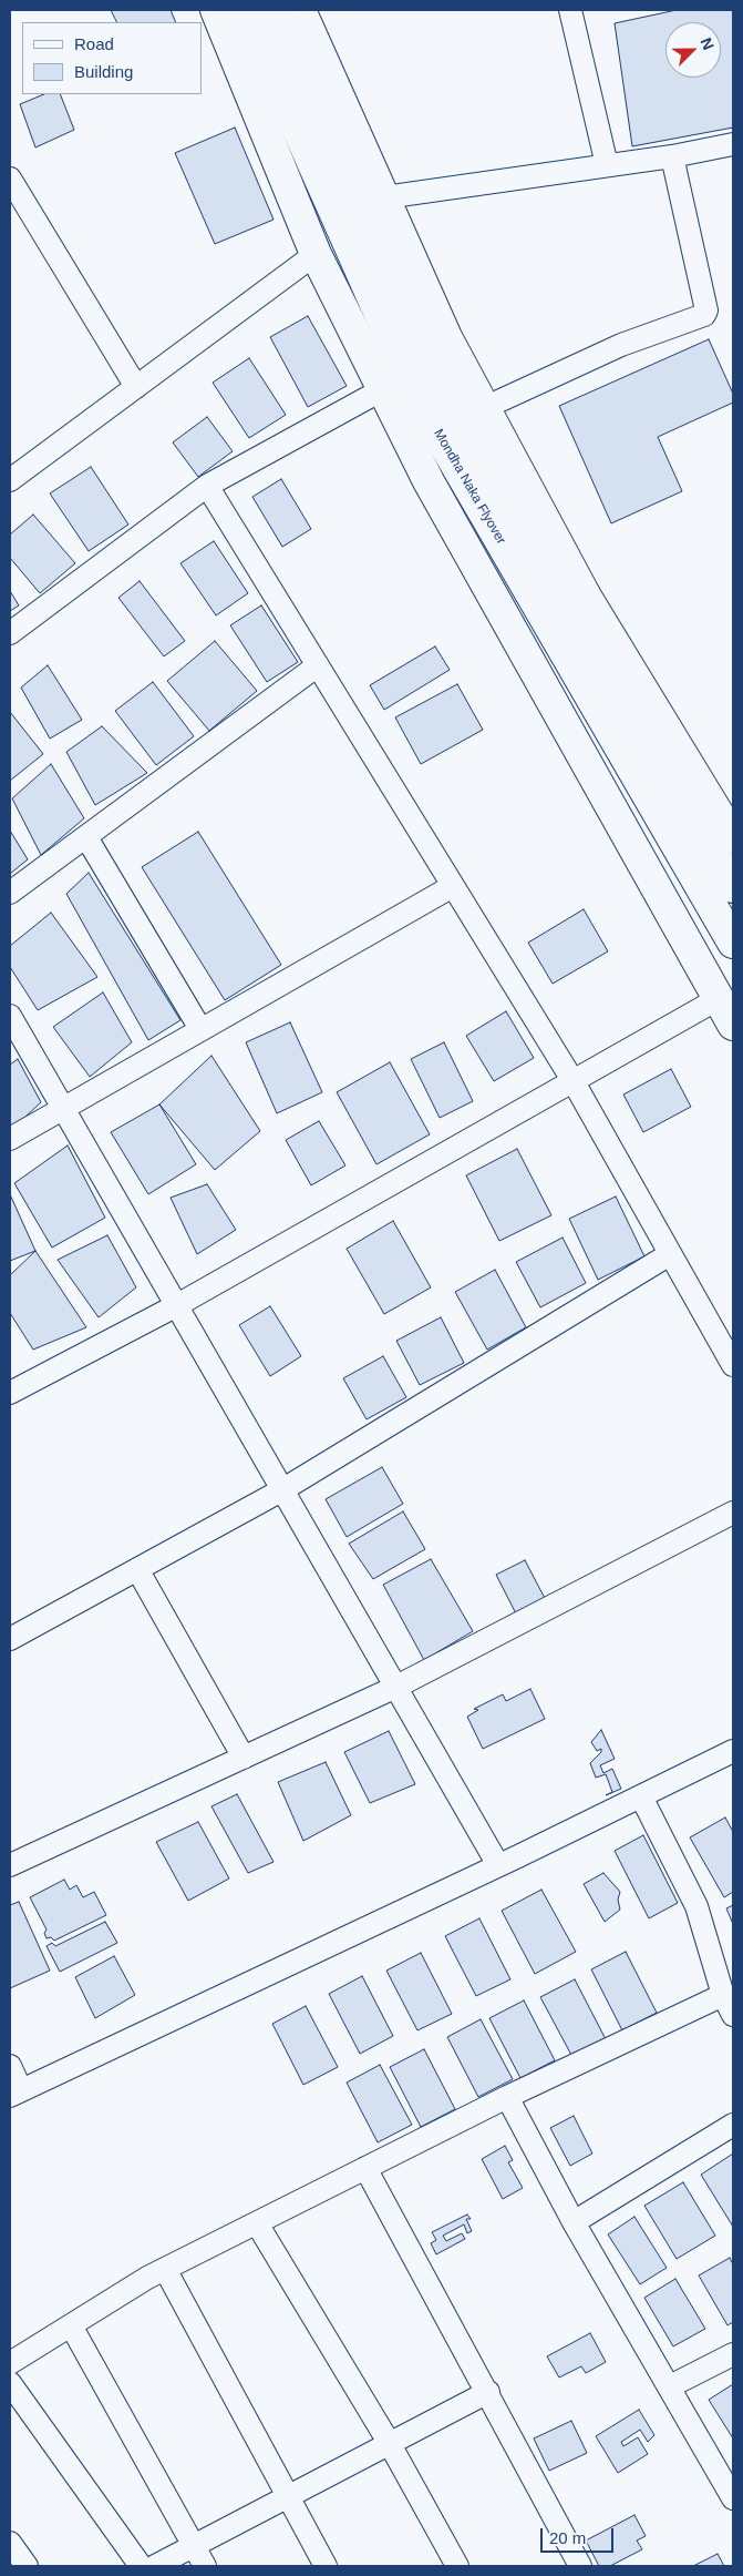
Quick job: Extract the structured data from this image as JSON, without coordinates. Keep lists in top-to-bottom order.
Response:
{
  "streets": {
    "main road": ["Mondha Naka Flyover"]
  },
  "legend": ["Road", "Building"],
  "scale_bar": "20 m",
  "north": "top right"
}
